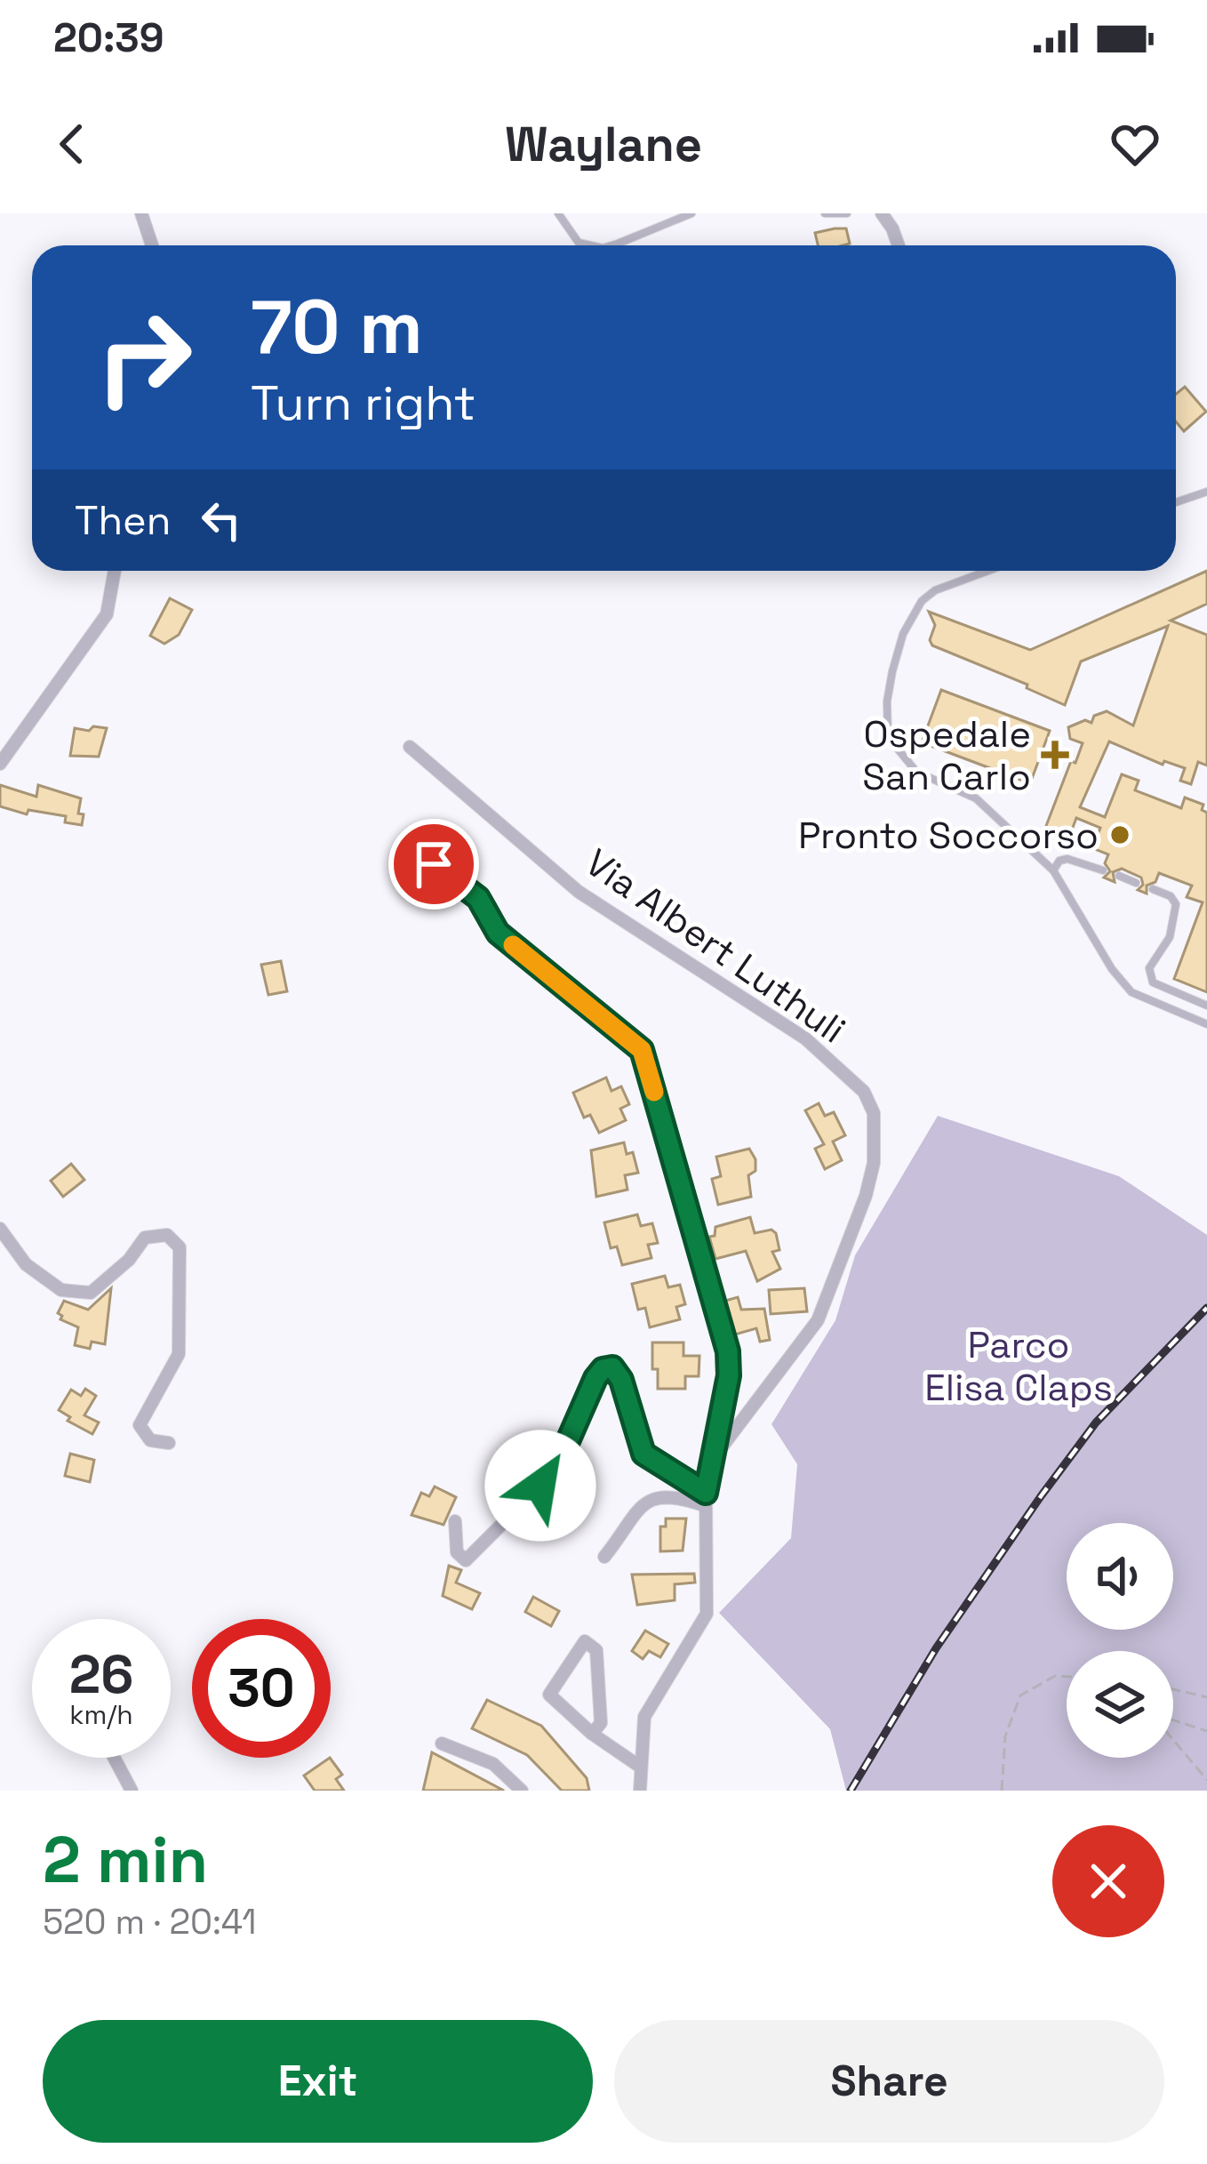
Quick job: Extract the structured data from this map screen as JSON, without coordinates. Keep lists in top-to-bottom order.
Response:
{
  "streets": {
    "street": ["Via Albert Luthuli"]
  },
  "parks": ["Parco Elisa Claps"],
  "places": {
    "health": ["Ospedale San Carlo"],
    "other": ["Pronto Soccorso"]
  },
  "page": {
    "status": "20:39",
    "header": "Waylane",
    "turn": ["70 m", "Turn right"],
    "then": "Then",
    "speed": "26 km/h",
    "limit": "30",
    "heading": ["2 min", "520 m · 20:41"],
    "buttons": ["Exit", "Share"]
  }
}
